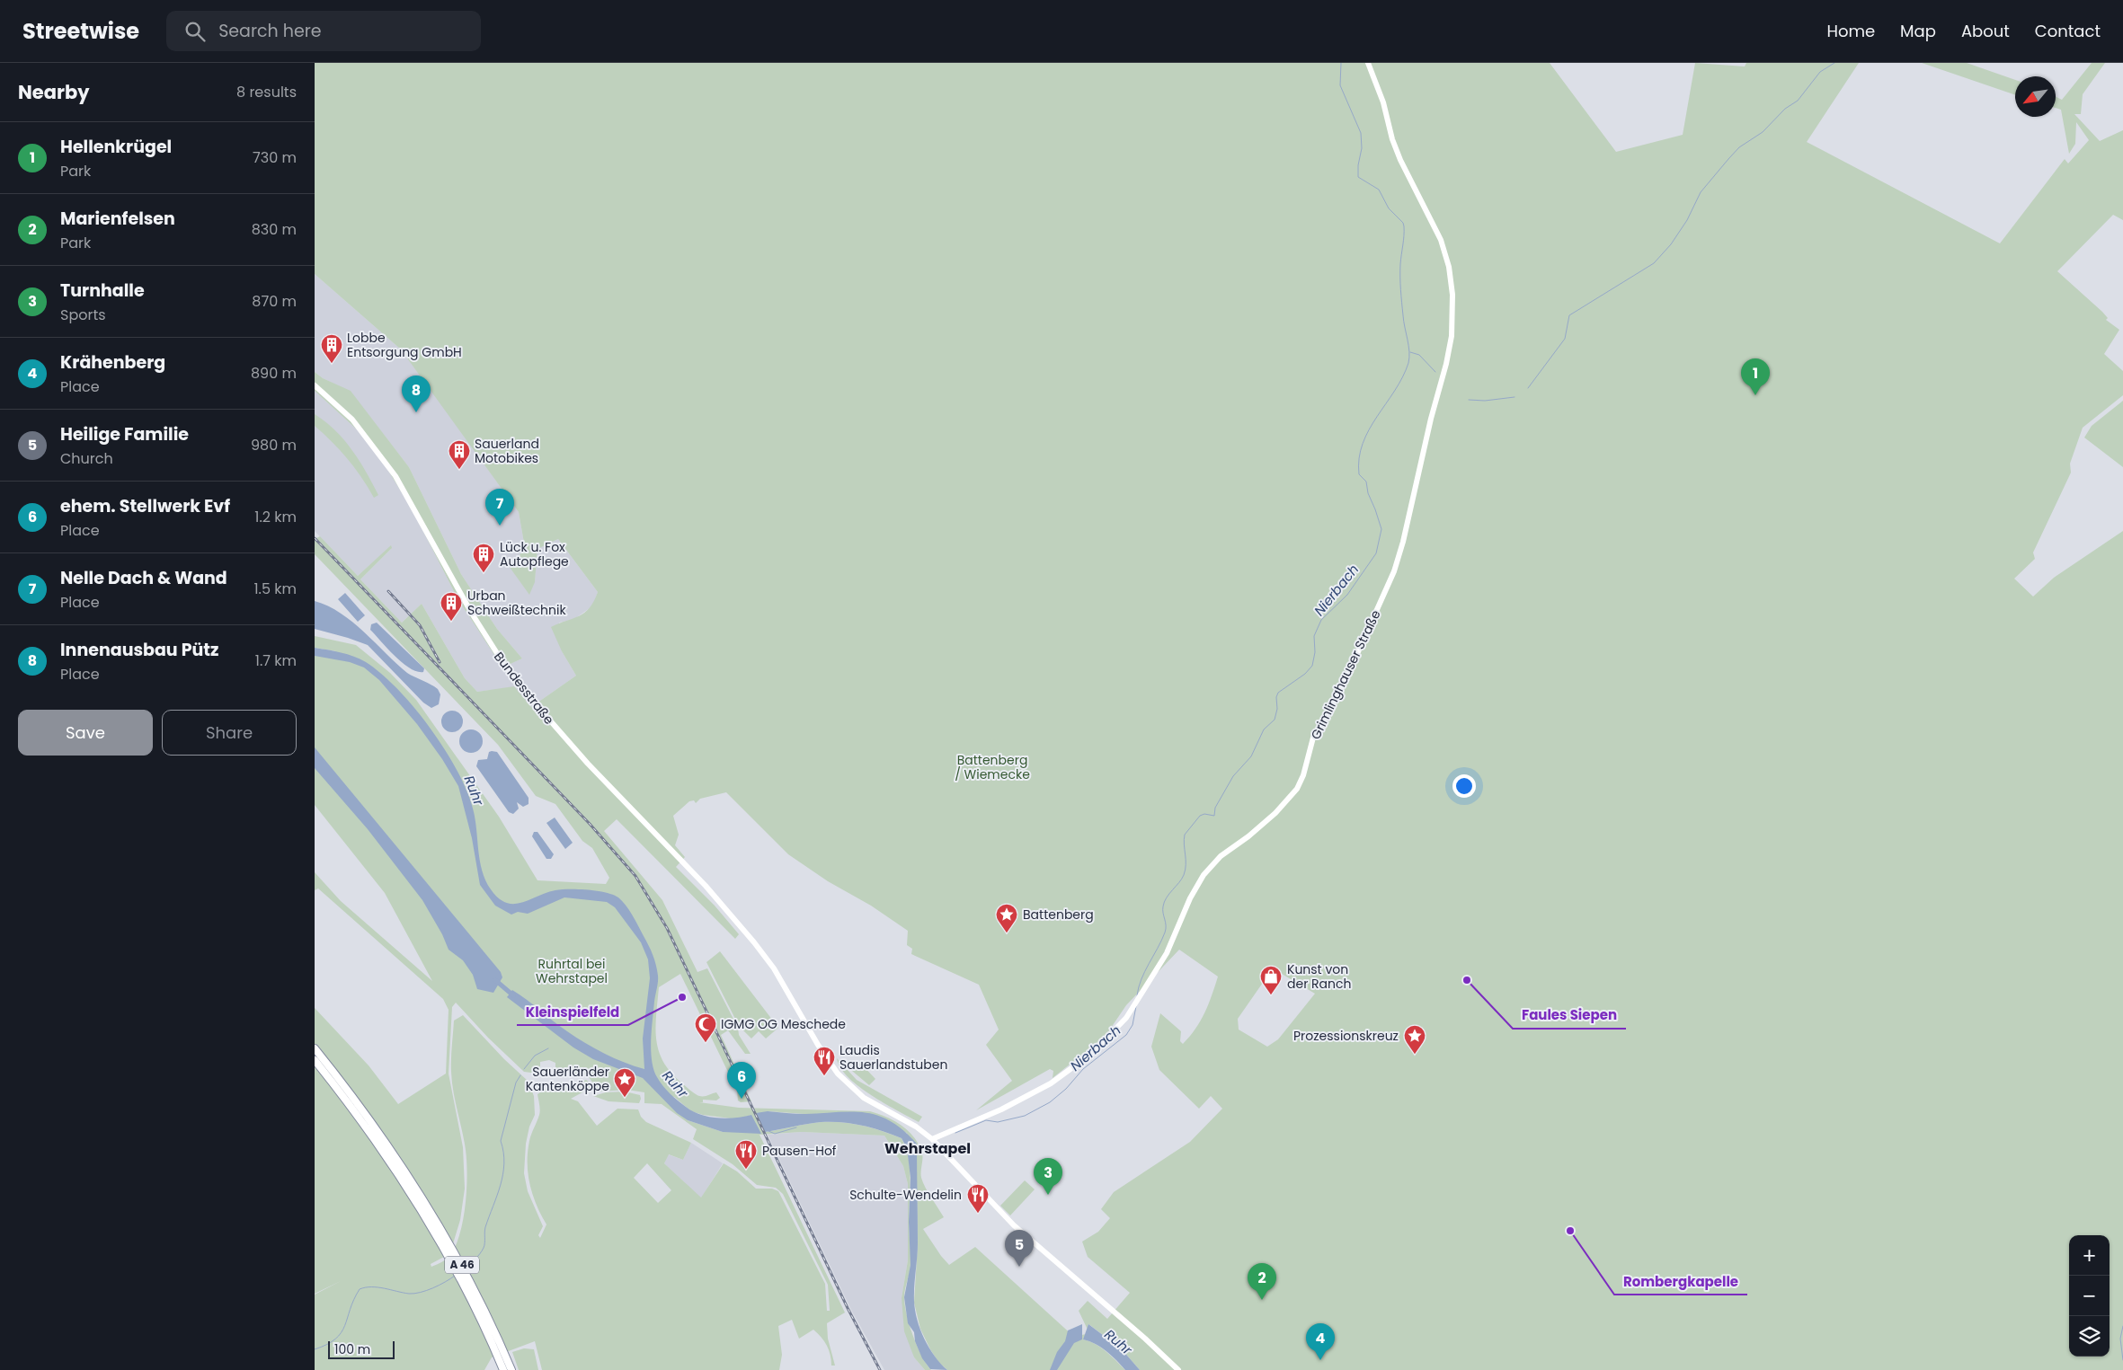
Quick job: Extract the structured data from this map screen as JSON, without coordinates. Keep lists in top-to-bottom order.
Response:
{
  "streets": {
    "highway": ["A 46"],
    "main road": ["Grimlinghauser Straße", "Bundesstraße"]
  },
  "crossings": [
    ["Grimlinghauser Straße", "Bundesstraße"]
  ],
  "districts": ["Wehrstapel"],
  "water": ["Nierbach", "Ruhr"],
  "parks": ["Battenberg / Wiemecke", "Ruhrtal bei Wehrstapel"],
  "places": {
    "building": [
      "Lobbe Entsorgung GmbH",
      "Sauerland Motobikes",
      "Lück u. Fox Autopflege",
      "Urban Schweißtechnik"
    ],
    "place": ["Battenberg", "Prozessionskreuz", "Sauerländer Kantenköppe"],
    "other": ["Faules Siepen", "Kleinspielfeld", "Rombergkapelle"],
    "shop": ["Kunst von der Ranch"],
    "mosque": ["IGMG OG Meschede"],
    "restaurant": ["Laudis Sauerlandstuben", "Pausen-Hof", "Schulte-Wendelin"]
  },
  "scale_bar": "100 m",
  "north": "bottom left",
  "page": {
    "header": "Streetwise",
    "search": "Search here",
    "nav": [
      "Home",
      "Map",
      "About",
      "Contact"
    ],
    "heading": ["Nearby", "8 results"],
    "list": [
      {
        "mark": "1",
        "name": "Hellenkrügel",
        "note": "Park",
        "value": "730 m"
      },
      {
        "mark": "2",
        "name": "Marienfelsen",
        "note": "Park",
        "value": "830 m"
      },
      {
        "mark": "3",
        "name": "Turnhalle",
        "note": "Sports",
        "value": "870 m"
      },
      {
        "mark": "4",
        "name": "Krähenberg",
        "note": "Place",
        "value": "890 m"
      },
      {
        "mark": "5",
        "name": "Heilige Familie",
        "note": "Church",
        "value": "980 m"
      },
      {
        "mark": "6",
        "name": "ehem. Stellwerk Evf",
        "note": "Place",
        "value": "1.2 km"
      },
      {
        "mark": "7",
        "name": "Nelle Dach & Wand",
        "note": "Place",
        "value": "1.5 km"
      },
      {
        "mark": "8",
        "name": "Innenausbau Pütz",
        "note": "Place",
        "value": "1.7 km"
      }
    ],
    "pins": [
      "1",
      "8",
      "7",
      "6",
      "3",
      "5",
      "2",
      "4"
    ],
    "buttons": ["Save", "Share"],
    "map_buttons": ["+", "−"],
    "scale": "100 m"
  }
}
